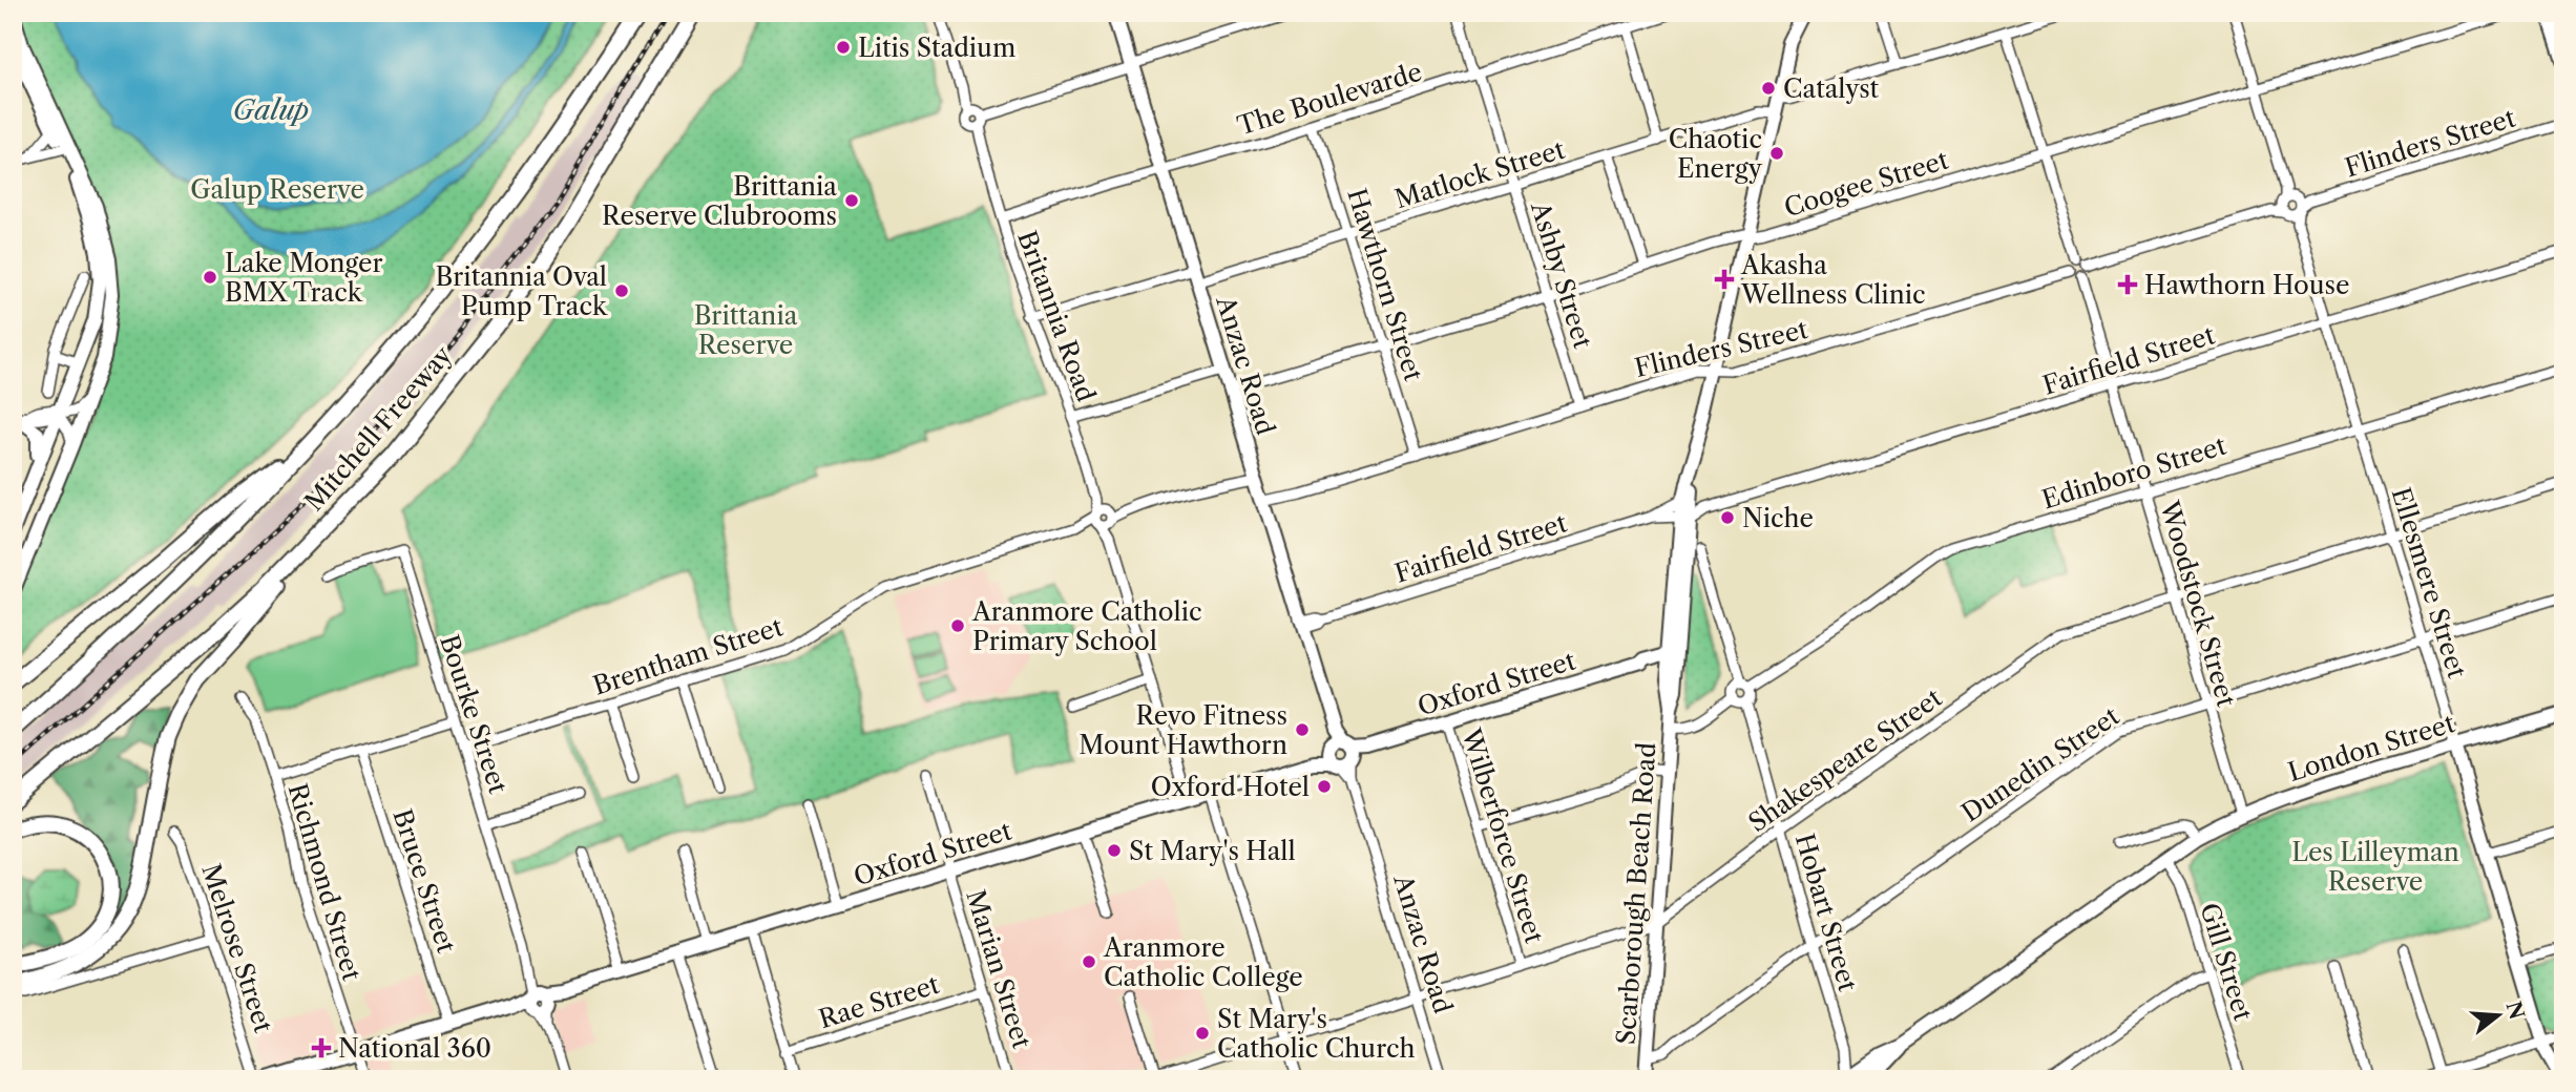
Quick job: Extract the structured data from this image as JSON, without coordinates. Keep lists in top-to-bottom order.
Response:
{
  "streets": {
    "highway": ["Mitchell Freeway"],
    "main road": [
      "Anzac Road",
      "Ellesmere Street",
      "Oxford Street",
      "London Street",
      "Scarborough Beach Road"
    ],
    "street": [
      "The Boulevarde",
      "Flinders Street",
      "Matlock Street",
      "Coogee Street",
      "Ashby Street",
      "Hawthorn Street",
      "Britannia Road",
      "Fairfield Street",
      "Edinboro Street",
      "Woodstock Street",
      "Brentham Street",
      "Bourke Street",
      "Shakespeare Street",
      "Dunedin Street",
      "Wilberforce Street",
      "Bruce Street",
      "Richmond Street",
      "Hobart Street",
      "Melrose Street",
      "Gill Street",
      "Marian Street",
      "Rae Street"
    ]
  },
  "crossings": [
    ["The Boulevarde", "Ashby Street"],
    ["The Boulevarde", "Hawthorn Street"],
    ["The Boulevarde", "Britannia Road"],
    ["The Boulevarde", "Anzac Road"],
    ["Flinders Street", "Ashby Street"],
    ["Flinders Street", "Hawthorn Street"],
    ["Flinders Street", "Anzac Road"],
    ["Flinders Street", "Ellesmere Street"],
    ["Flinders Street", "Woodstock Street"],
    ["Flinders Street", "Scarborough Beach Road"],
    ["Matlock Street", "Ashby Street"],
    ["Matlock Street", "Hawthorn Street"],
    ["Matlock Street", "Britannia Road"],
    ["Matlock Street", "Anzac Road"],
    ["Matlock Street", "Scarborough Beach Road"],
    ["Coogee Street", "Ashby Street"],
    ["Coogee Street", "Hawthorn Street"],
    ["Coogee Street", "Anzac Road"],
    ["Coogee Street", "Ellesmere Street"],
    ["Coogee Street", "Scarborough Beach Road"],
    ["Britannia Road", "Brentham Street"],
    ["Britannia Road", "Oxford Street"],
    ["Fairfield Street", "Anzac Road"],
    ["Fairfield Street", "Ellesmere Street"],
    ["Fairfield Street", "Woodstock Street"],
    ["Fairfield Street", "Scarborough Beach Road"],
    ["Anzac Road", "Brentham Street"],
    ["Anzac Road", "Oxford Street"],
    ["Anzac Road", "Shakespeare Street"],
    ["Edinboro Street", "Ellesmere Street"],
    ["Edinboro Street", "Woodstock Street"],
    ["Edinboro Street", "Hobart Street"],
    ["Ellesmere Street", "London Street"],
    ["Ellesmere Street", "Shakespeare Street"],
    ["Ellesmere Street", "Dunedin Street"],
    ["Woodstock Street", "London Street"],
    ["Woodstock Street", "Shakespeare Street"],
    ["Woodstock Street", "Dunedin Street"],
    ["Brentham Street", "Bourke Street"],
    ["Oxford Street", "Bourke Street"],
    ["Oxford Street", "Wilberforce Street"],
    ["Oxford Street", "Scarborough Beach Road"],
    ["Oxford Street", "Marian Street"],
    ["London Street", "Hobart Street"],
    ["London Street", "Gill Street"],
    ["Shakespeare Street", "Wilberforce Street"],
    ["Shakespeare Street", "Scarborough Beach Road"],
    ["Shakespeare Street", "Hobart Street"],
    ["Dunedin Street", "Scarborough Beach Road"],
    ["Dunedin Street", "Hobart Street"],
    ["Marian Street", "Rae Street"]
  ],
  "water": ["Galup"],
  "parks": ["Galup Reserve", "Brittania Reserve", "Les Lilleyman Reserve"],
  "places": {
    "other": [
      "Litis Stadium",
      "Catalyst",
      "Chaotic Energy",
      "Brittania Reserve Clubrooms",
      "Lake Monger BMX Track",
      "Britannia Oval Pump Track",
      "Niche",
      "Aranmore Catholic Primary School",
      "Revo Fitness Mount Hawthorn",
      "Oxford Hotel",
      "St Mary's Hall",
      "Aranmore Catholic College",
      "St Mary's Catholic Church"
    ],
    "health": ["Akasha Wellness Clinic", "Hawthorn House", "National 360"]
  },
  "north": "right"
}
